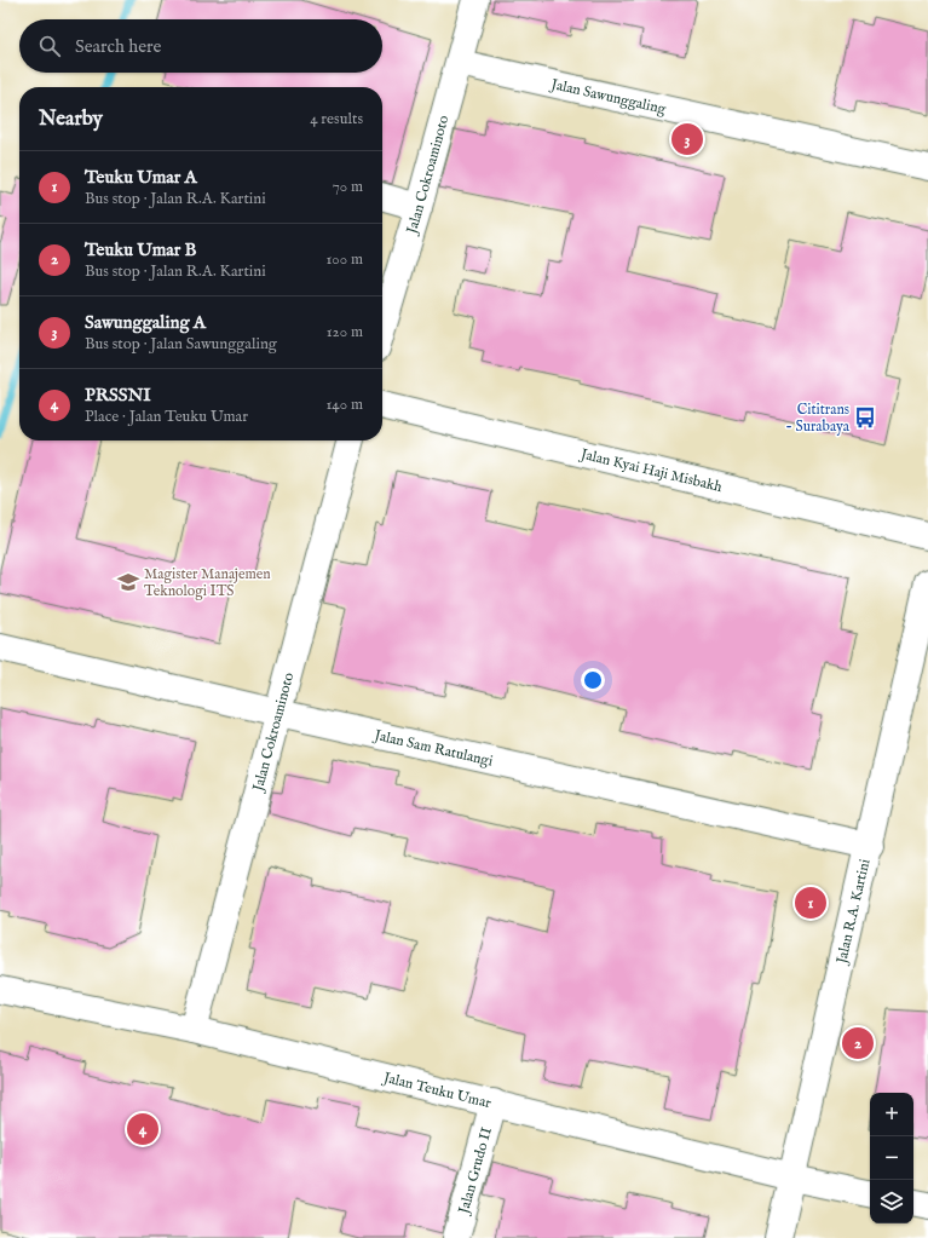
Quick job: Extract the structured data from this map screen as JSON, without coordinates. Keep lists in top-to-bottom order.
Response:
{
  "streets": {
    "street": [
      "Jalan Sawunggaling",
      "Jalan Cokroaminoto",
      "Jalan Kyai Haji Misbakh",
      "Jalan Sam Ratulangi",
      "Jalan R.A. Kartini",
      "Jalan Teuku Umar",
      "Jalan Grudo II"
    ]
  },
  "crossings": [
    ["Jalan Sawunggaling", "Jalan Cokroaminoto"],
    ["Jalan Cokroaminoto", "Jalan Sam Ratulangi"],
    ["Jalan Cokroaminoto", "Jalan Teuku Umar"],
    ["Jalan Sam Ratulangi", "Jalan R.A. Kartini"],
    ["Jalan R.A. Kartini", "Jalan Teuku Umar"],
    ["Jalan Teuku Umar", "Jalan Grudo II"]
  ],
  "places": {
    "bus stop": ["Cititrans - Surabaya"],
    "school or university": ["Magister Manajemen Teknologi ITS"]
  },
  "page": {
    "search": "Search here",
    "heading": ["Nearby", "4 results"],
    "pins": [
      "3",
      "1",
      "2",
      "4"
    ],
    "list": [
      {
        "mark": "1",
        "name": "Teuku Umar A",
        "note": "Bus stop · Jalan R.A. Kartini",
        "value": "70 m"
      },
      {
        "mark": "2",
        "name": "Teuku Umar B",
        "note": "Bus stop · Jalan R.A. Kartini",
        "value": "100 m"
      },
      {
        "mark": "3",
        "name": "Sawunggaling A",
        "note": "Bus stop · Jalan Sawunggaling",
        "value": "120 m"
      },
      {
        "mark": "4",
        "name": "PRSSNI",
        "note": "Place · Jalan Teuku Umar",
        "value": "140 m"
      }
    ],
    "map_buttons": ["+", "−"]
  }
}
